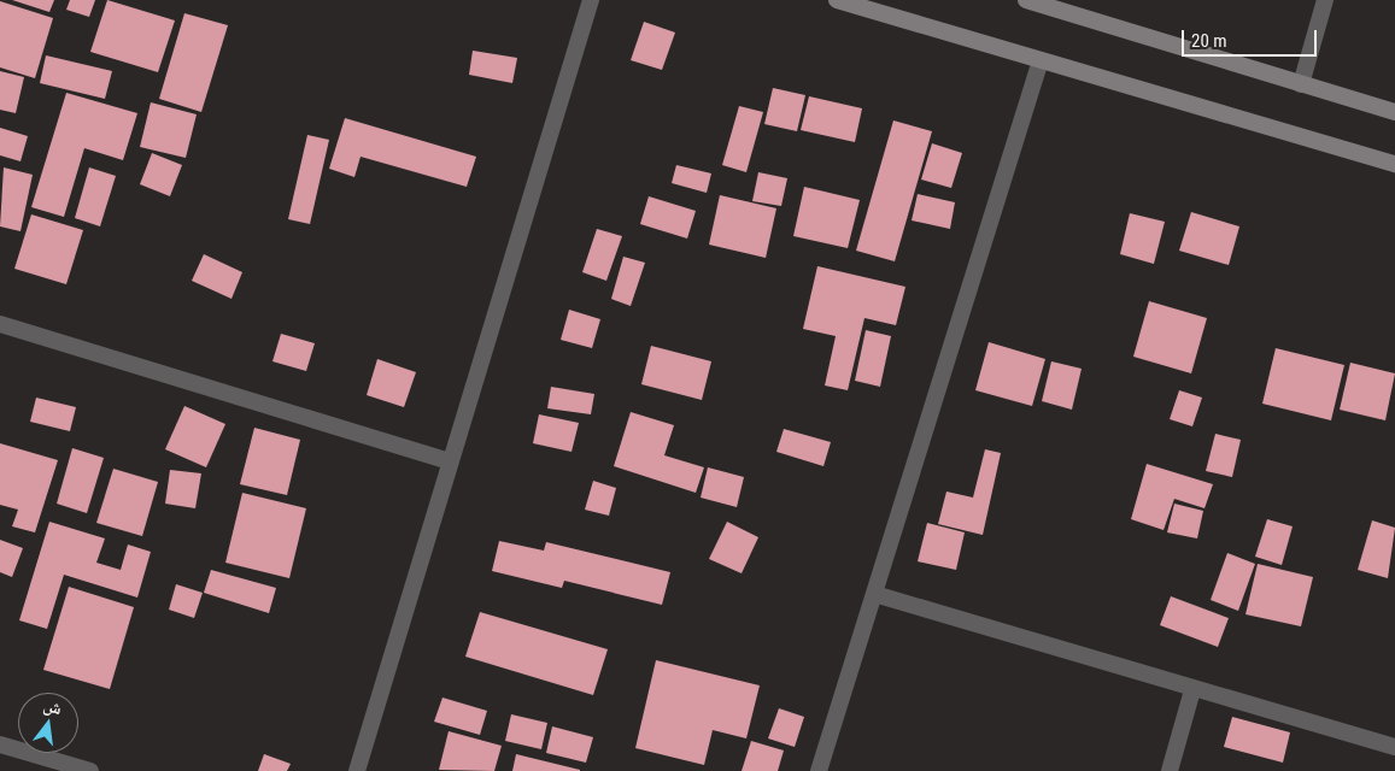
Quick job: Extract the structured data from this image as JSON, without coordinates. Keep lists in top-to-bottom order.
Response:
{
  "scale_bar": "20 m",
  "north": "top"
}
